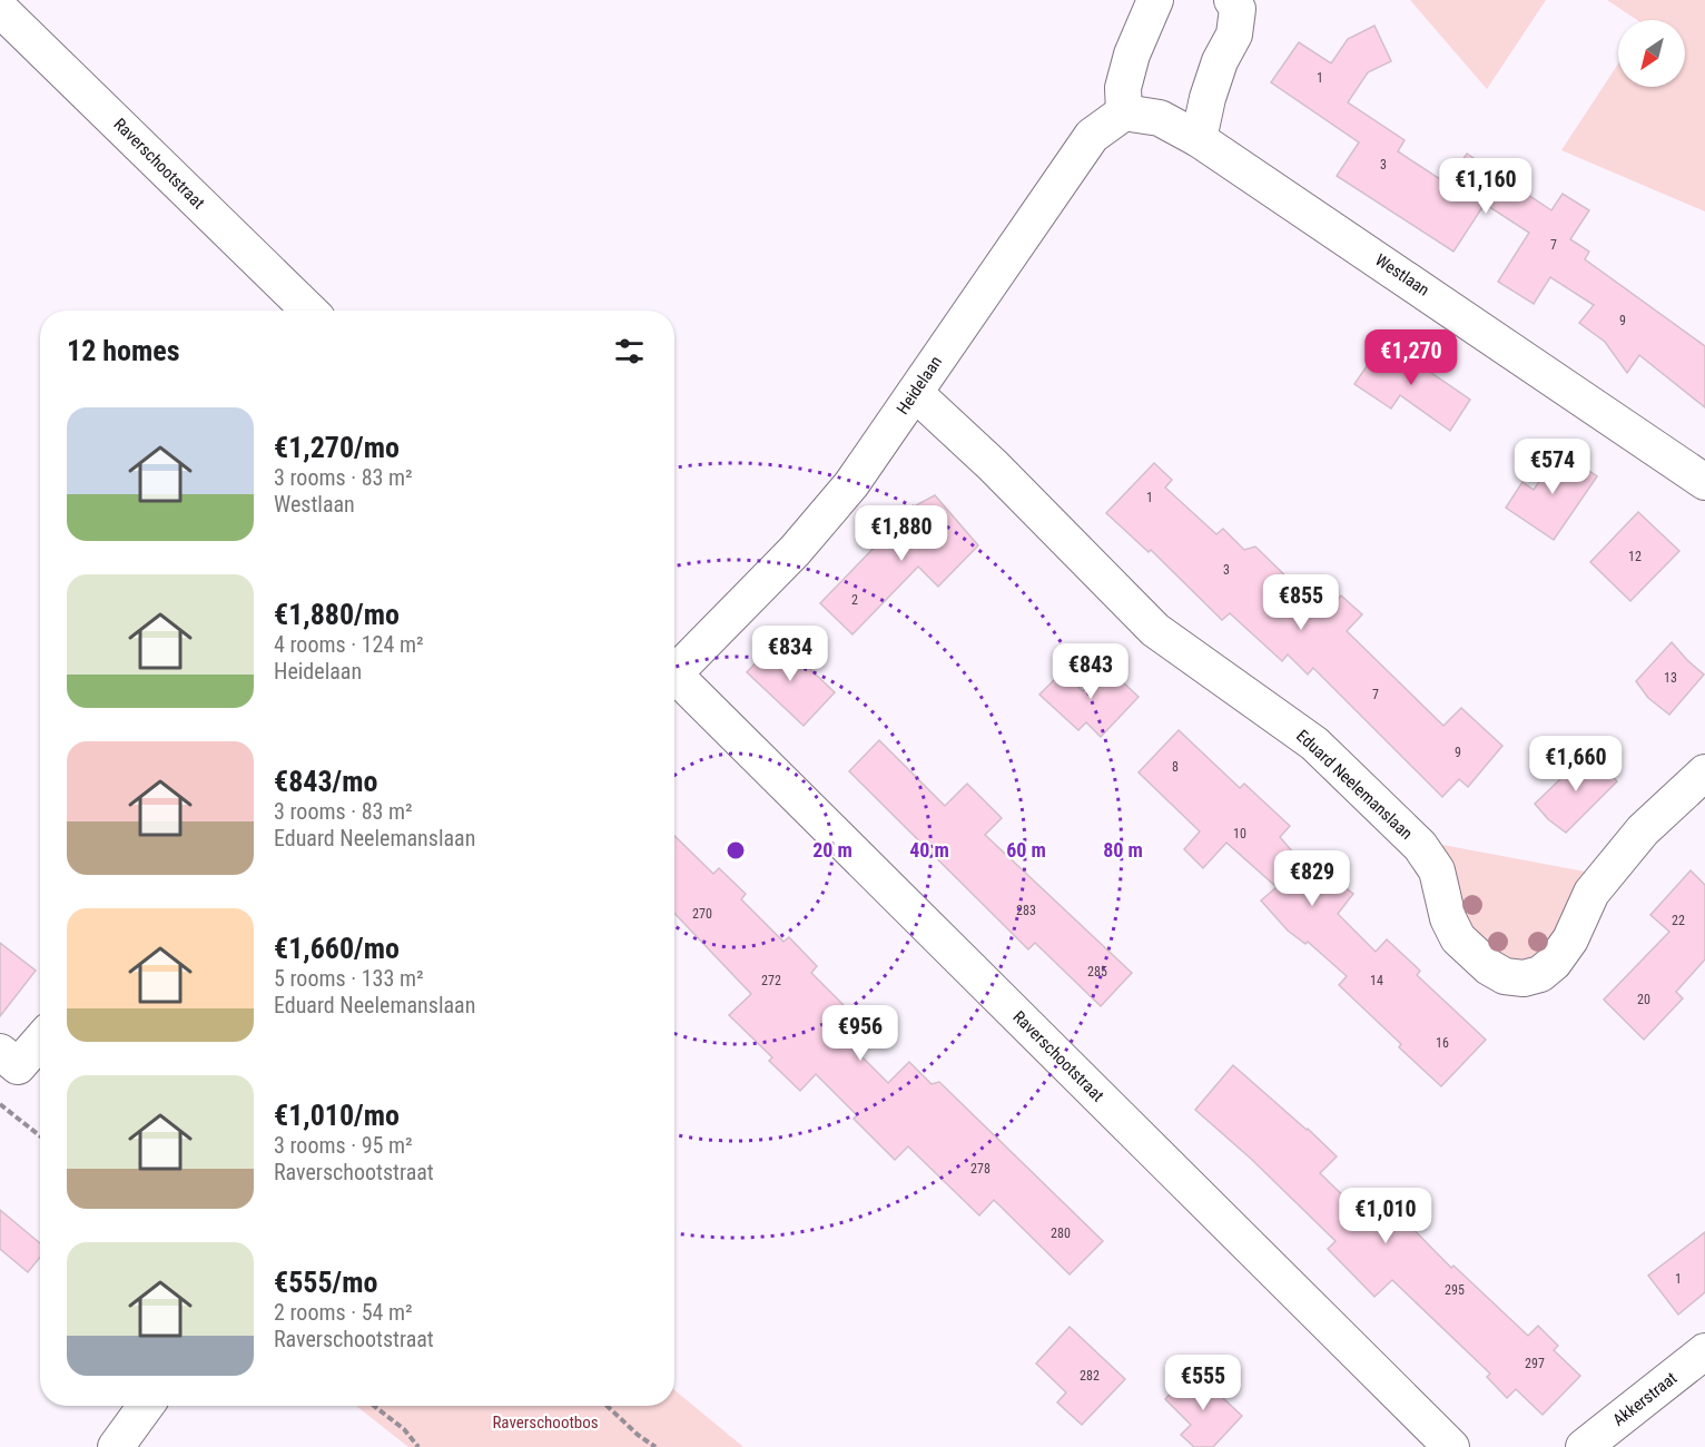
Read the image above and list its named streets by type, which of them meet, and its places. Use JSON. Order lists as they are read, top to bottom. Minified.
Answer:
{"streets":{"street":["Raverschootstraat","Westlaan","Heidelaan","Eduard Neelemanslaan","Akkerstraat"]},"crossings":[["Westlaan","Heidelaan"],["Heidelaan","Eduard Neelemanslaan"]],"parks":["Raverschootbos"],"house_numbers":["1","3","7","9","1","12","3","2","13","7","9","8","10","283","270","22","285","272","14","20","16","278","280","1","295","297","282"],"north":"bottom left","page":{"price":["€1,160","€1,270","€574","€1,880","€855","€834","€843","€1,660","€829","€956","€1,010","€555"],"heading":"12 homes","list":[{"name":"€1,270/mo","note":"3 rooms · 83 m² · Westlaan"},{"name":"€1,880/mo","note":"4 rooms · 124 m² · Heidelaan"},{"name":"€843/mo","note":"3 rooms · 83 m² · Eduard Neelemanslaan"},{"name":"€1,660/mo","note":"5 rooms · 133 m² · Eduard Neelemanslaan"},{"name":"€1,010/mo","note":"3 rooms · 95 m² · Raverschootstraat"},{"name":"€555/mo","note":"2 rooms · 54 m² · Raverschootstraat"}]},"rings":["20 m","40 m","60 m","80 m"]}
